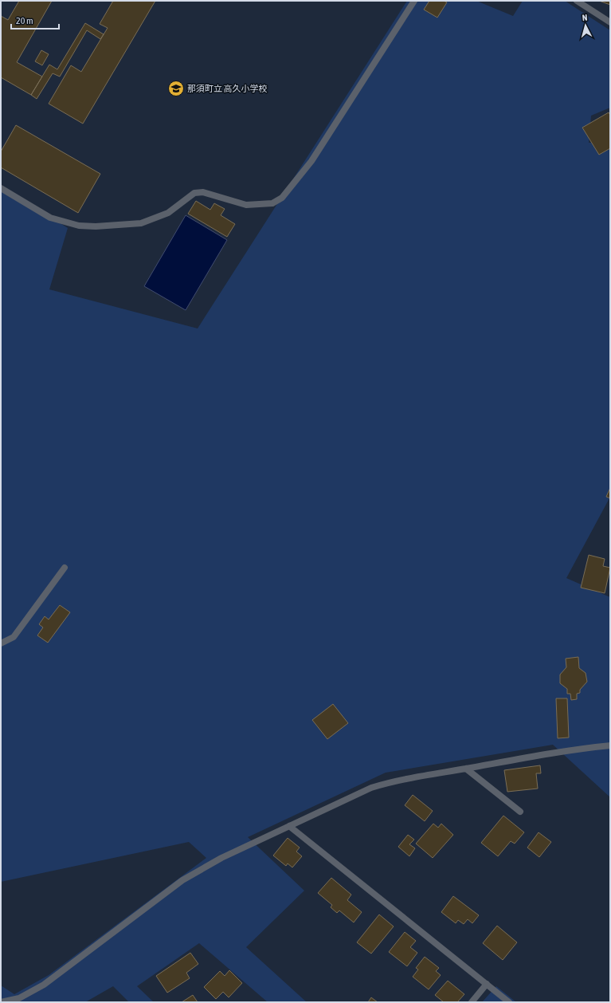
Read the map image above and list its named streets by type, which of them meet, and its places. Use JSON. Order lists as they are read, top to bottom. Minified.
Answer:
{"places":{"school or university":["那須町立 高久小学校"]},"scale_bar":"20 m","north":"top"}
